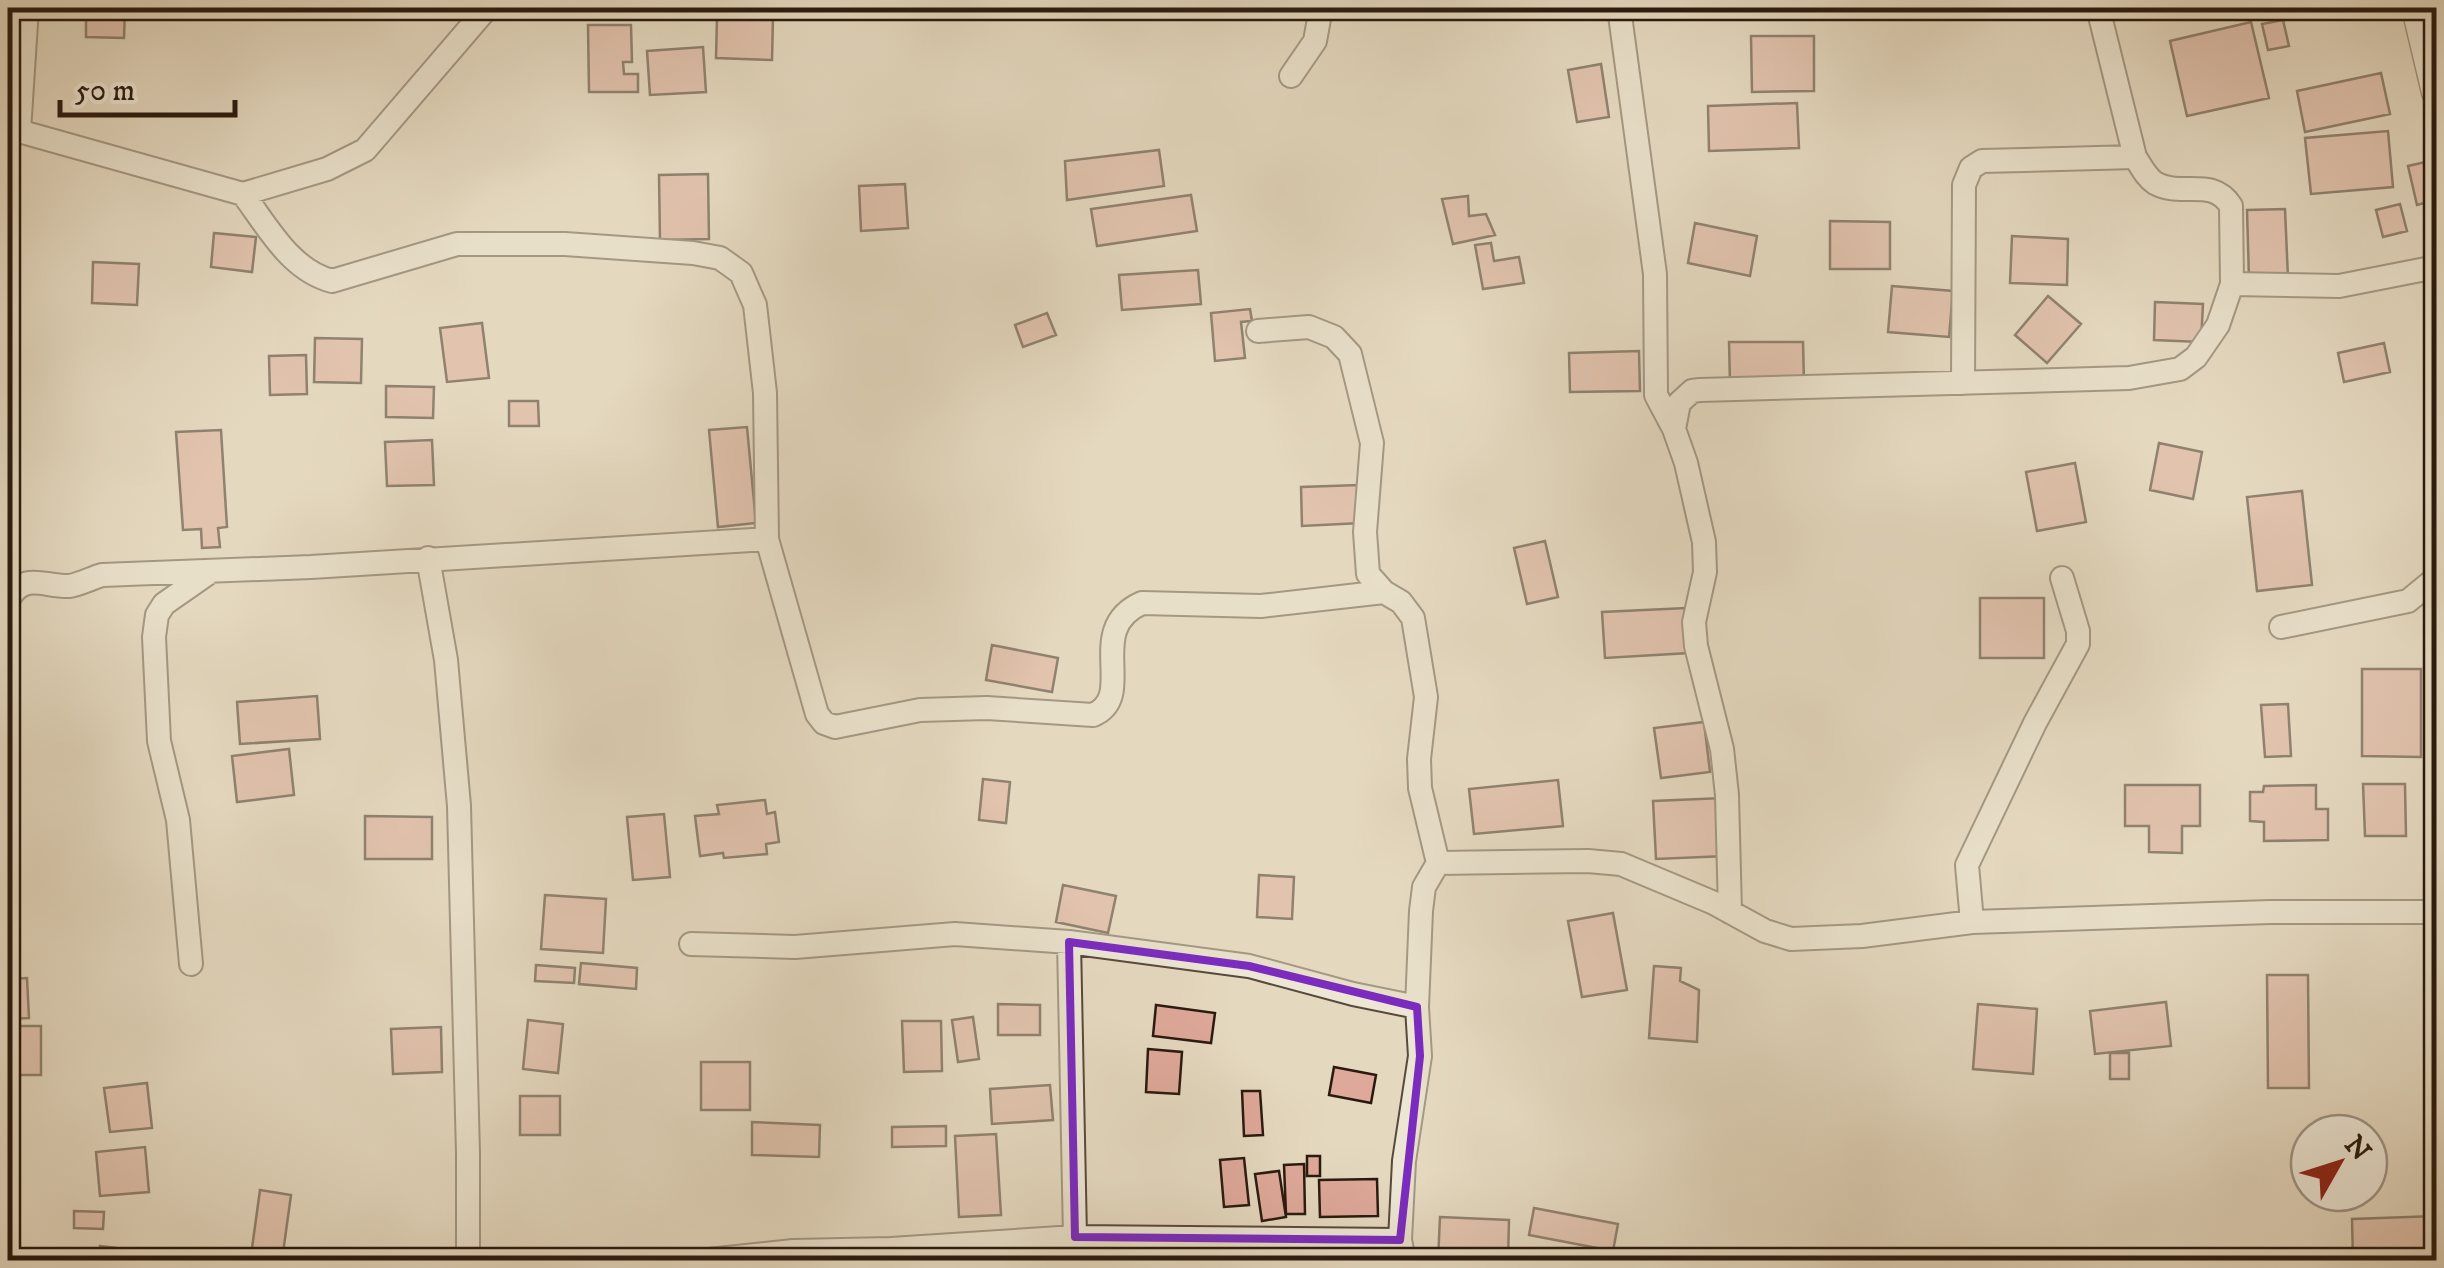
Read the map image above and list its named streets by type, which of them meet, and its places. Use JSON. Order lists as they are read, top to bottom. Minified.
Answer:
{"scale_bar":"50 m","north":"top right"}
